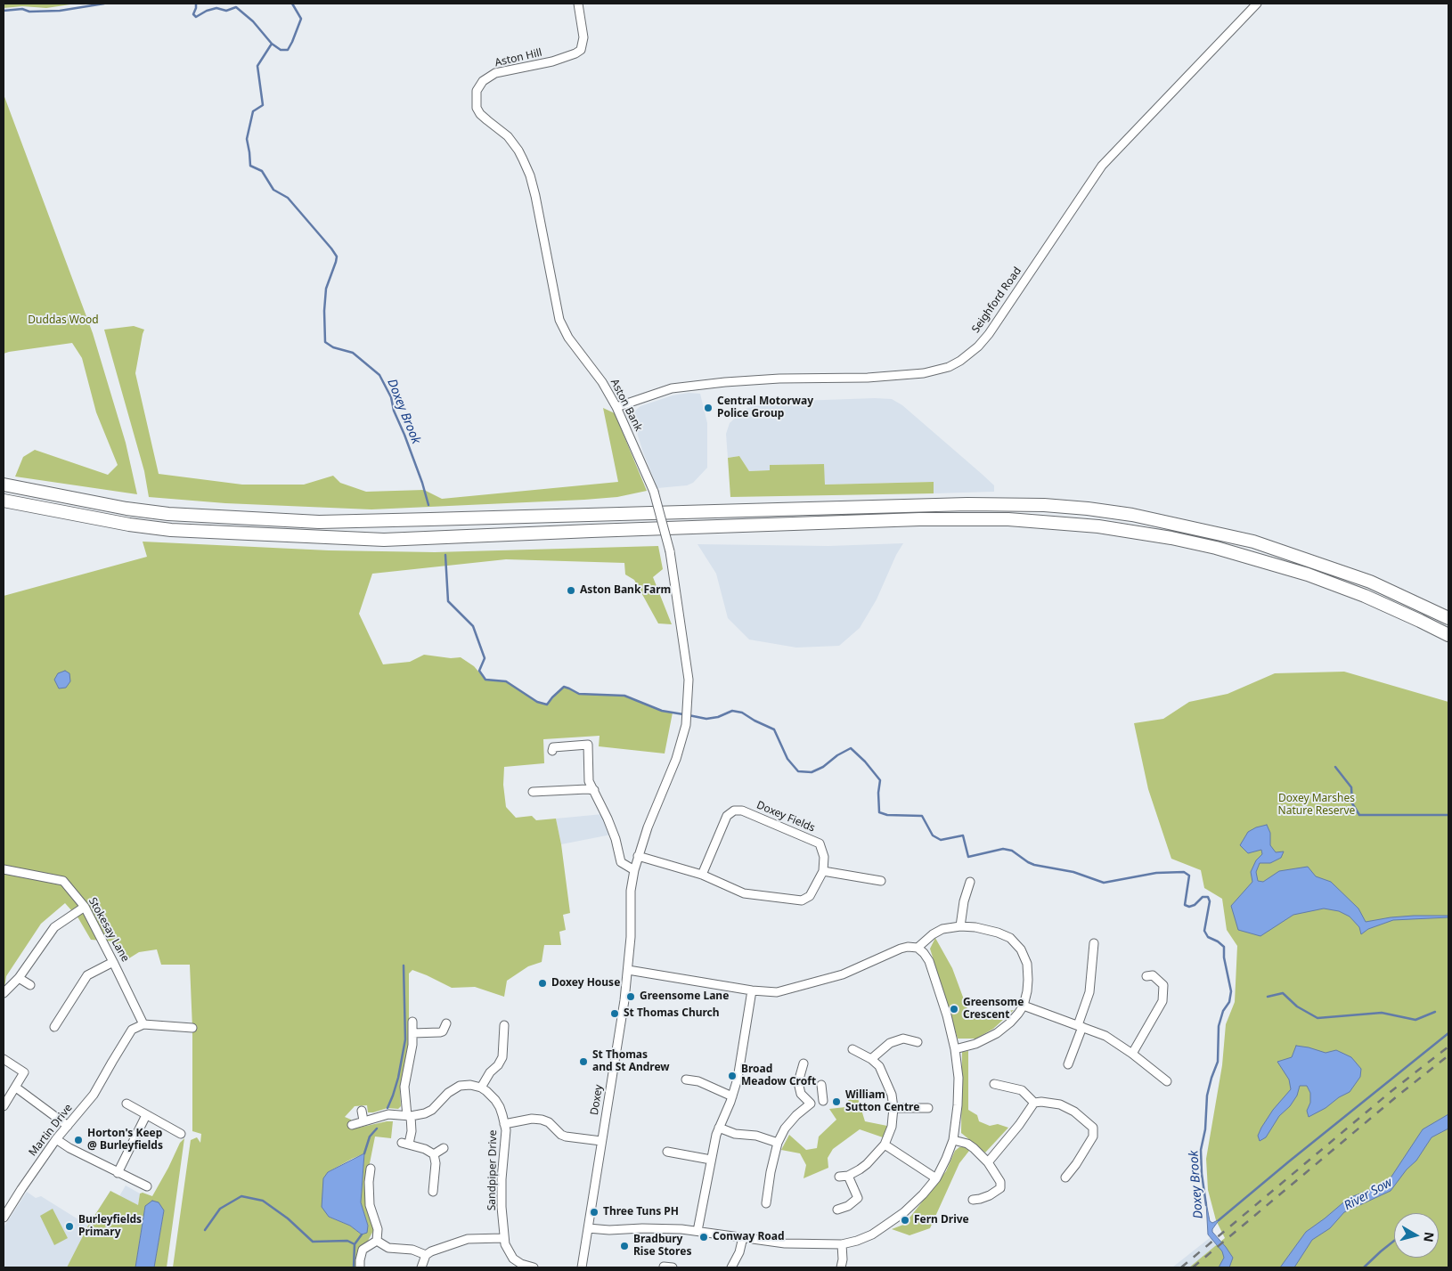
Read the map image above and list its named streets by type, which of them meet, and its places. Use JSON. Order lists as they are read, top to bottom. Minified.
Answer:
{"streets":{"street":["Aston Hill","Seighford Road","Aston Bank","Doxey Fields","Stokesay Lane","Doxey","Martin Drive","Sandpiper Drive"]},"crossings":[["Aston Hill","Aston Bank"],["Seighford Road","Aston Bank"],["Aston Bank","Doxey"],["Stokesay Lane","Martin Drive"]],"water":["Doxey Brook","River Sow"],"parks":["Duddas Wood","Doxey Marshes Nature Reserve"],"places":["Central Motorway Police Group","Aston Bank Farm","Doxey House","Greensome Lane","Greensome Crescent","St Thomas Church","St Thomas and St Andrew","Broad Meadow Croft","William Sutton Centre","Horton's Keep @ Burleyfields","Three Tuns PH","Fern Drive","Burleyfields Primary","Conway Road","Bradbury Rise Stores"],"north":"right"}
